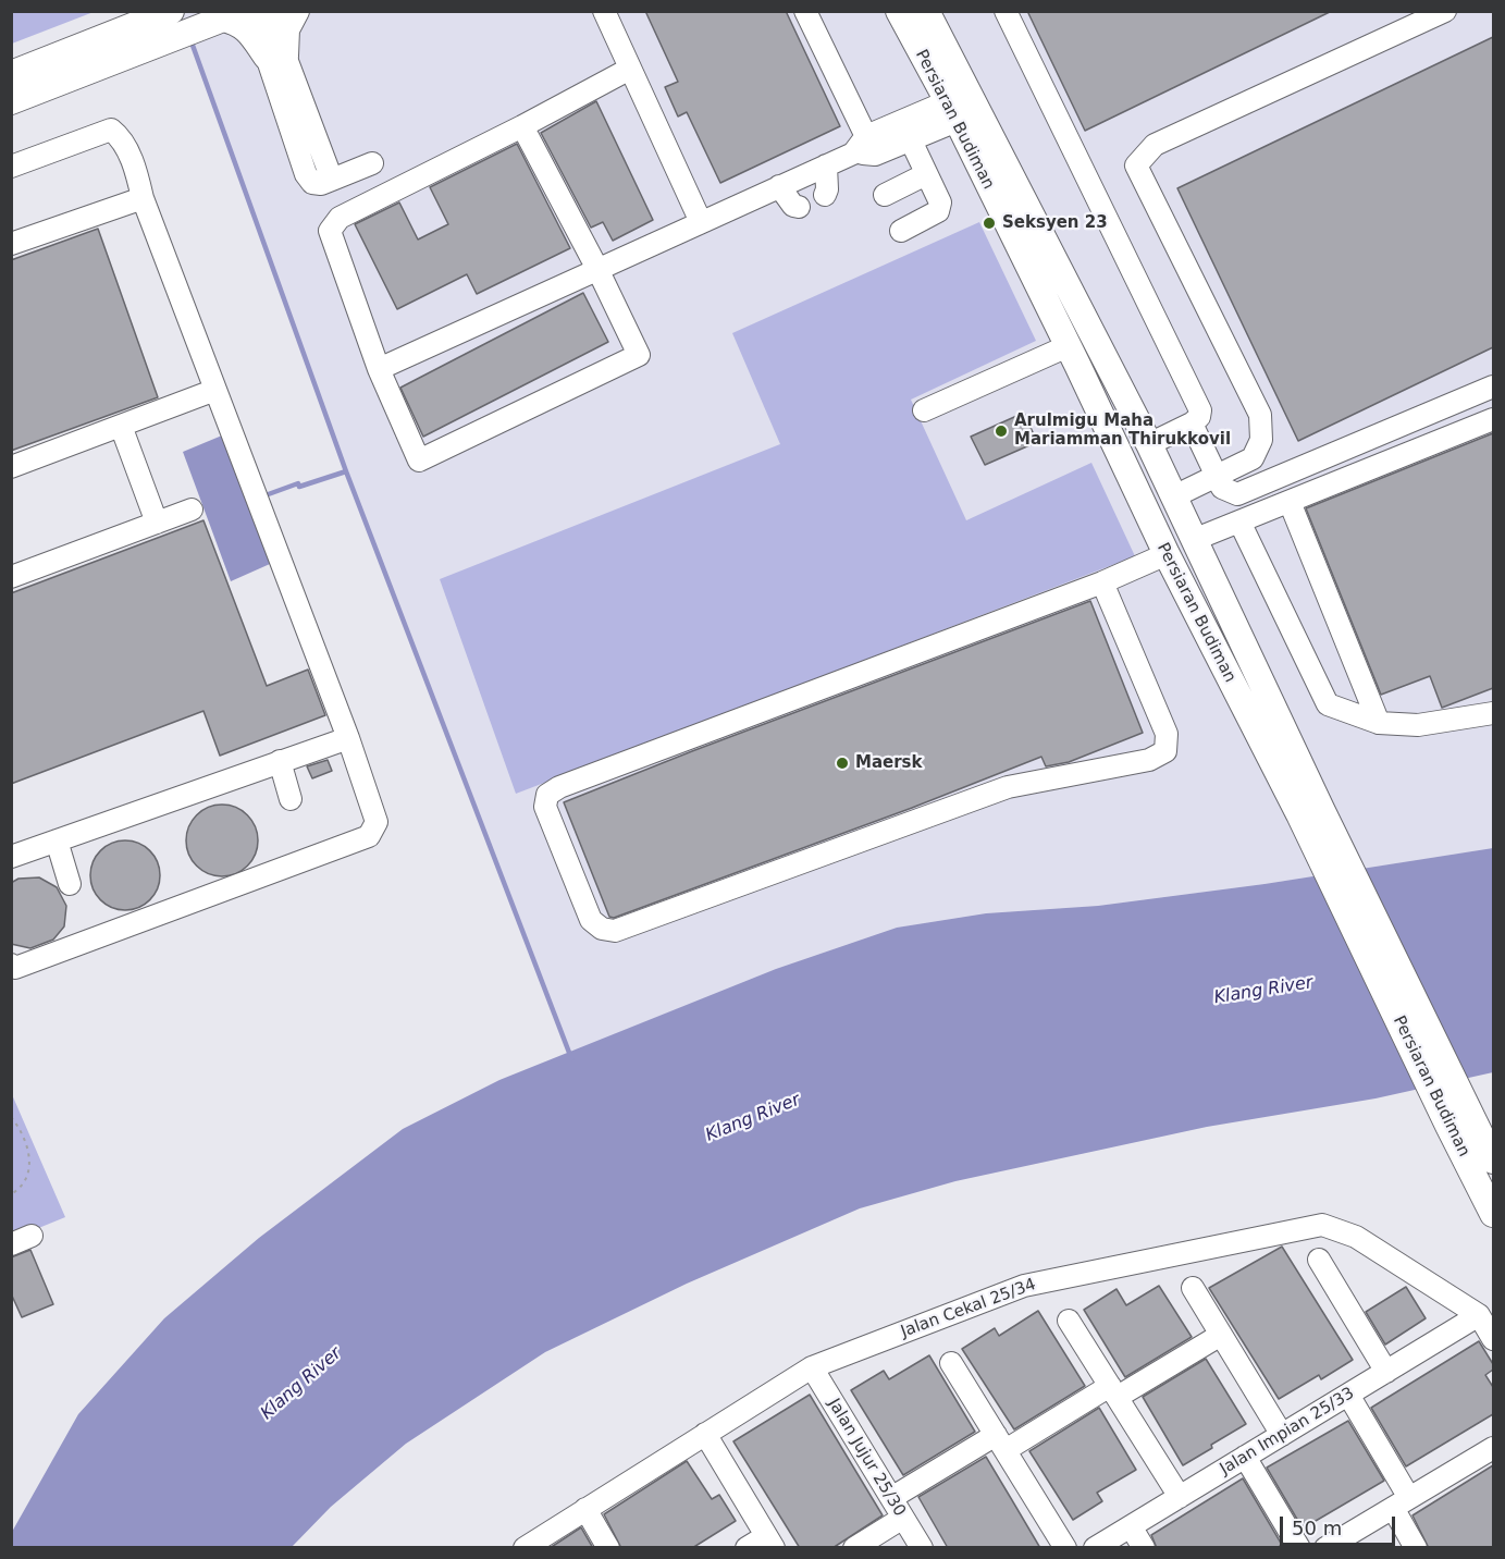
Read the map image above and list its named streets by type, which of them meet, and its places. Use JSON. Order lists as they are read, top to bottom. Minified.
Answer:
{"streets":{"main road":["Persiaran Budiman"],"street":["Jalan Cekal 25/34","Jalan Impian 25/33","Jalan Jujur 25/30"]},"crossings":[["Jalan Cekal 25/34","Jalan Impian 25/33"],["Jalan Cekal 25/34","Jalan Jujur 25/30"]],"water":["Klang River"],"places":["Seksyen 23","Arulmigu Maha Mariamman Thirukkovil","Maersk"],"scale_bar":"50 m"}
